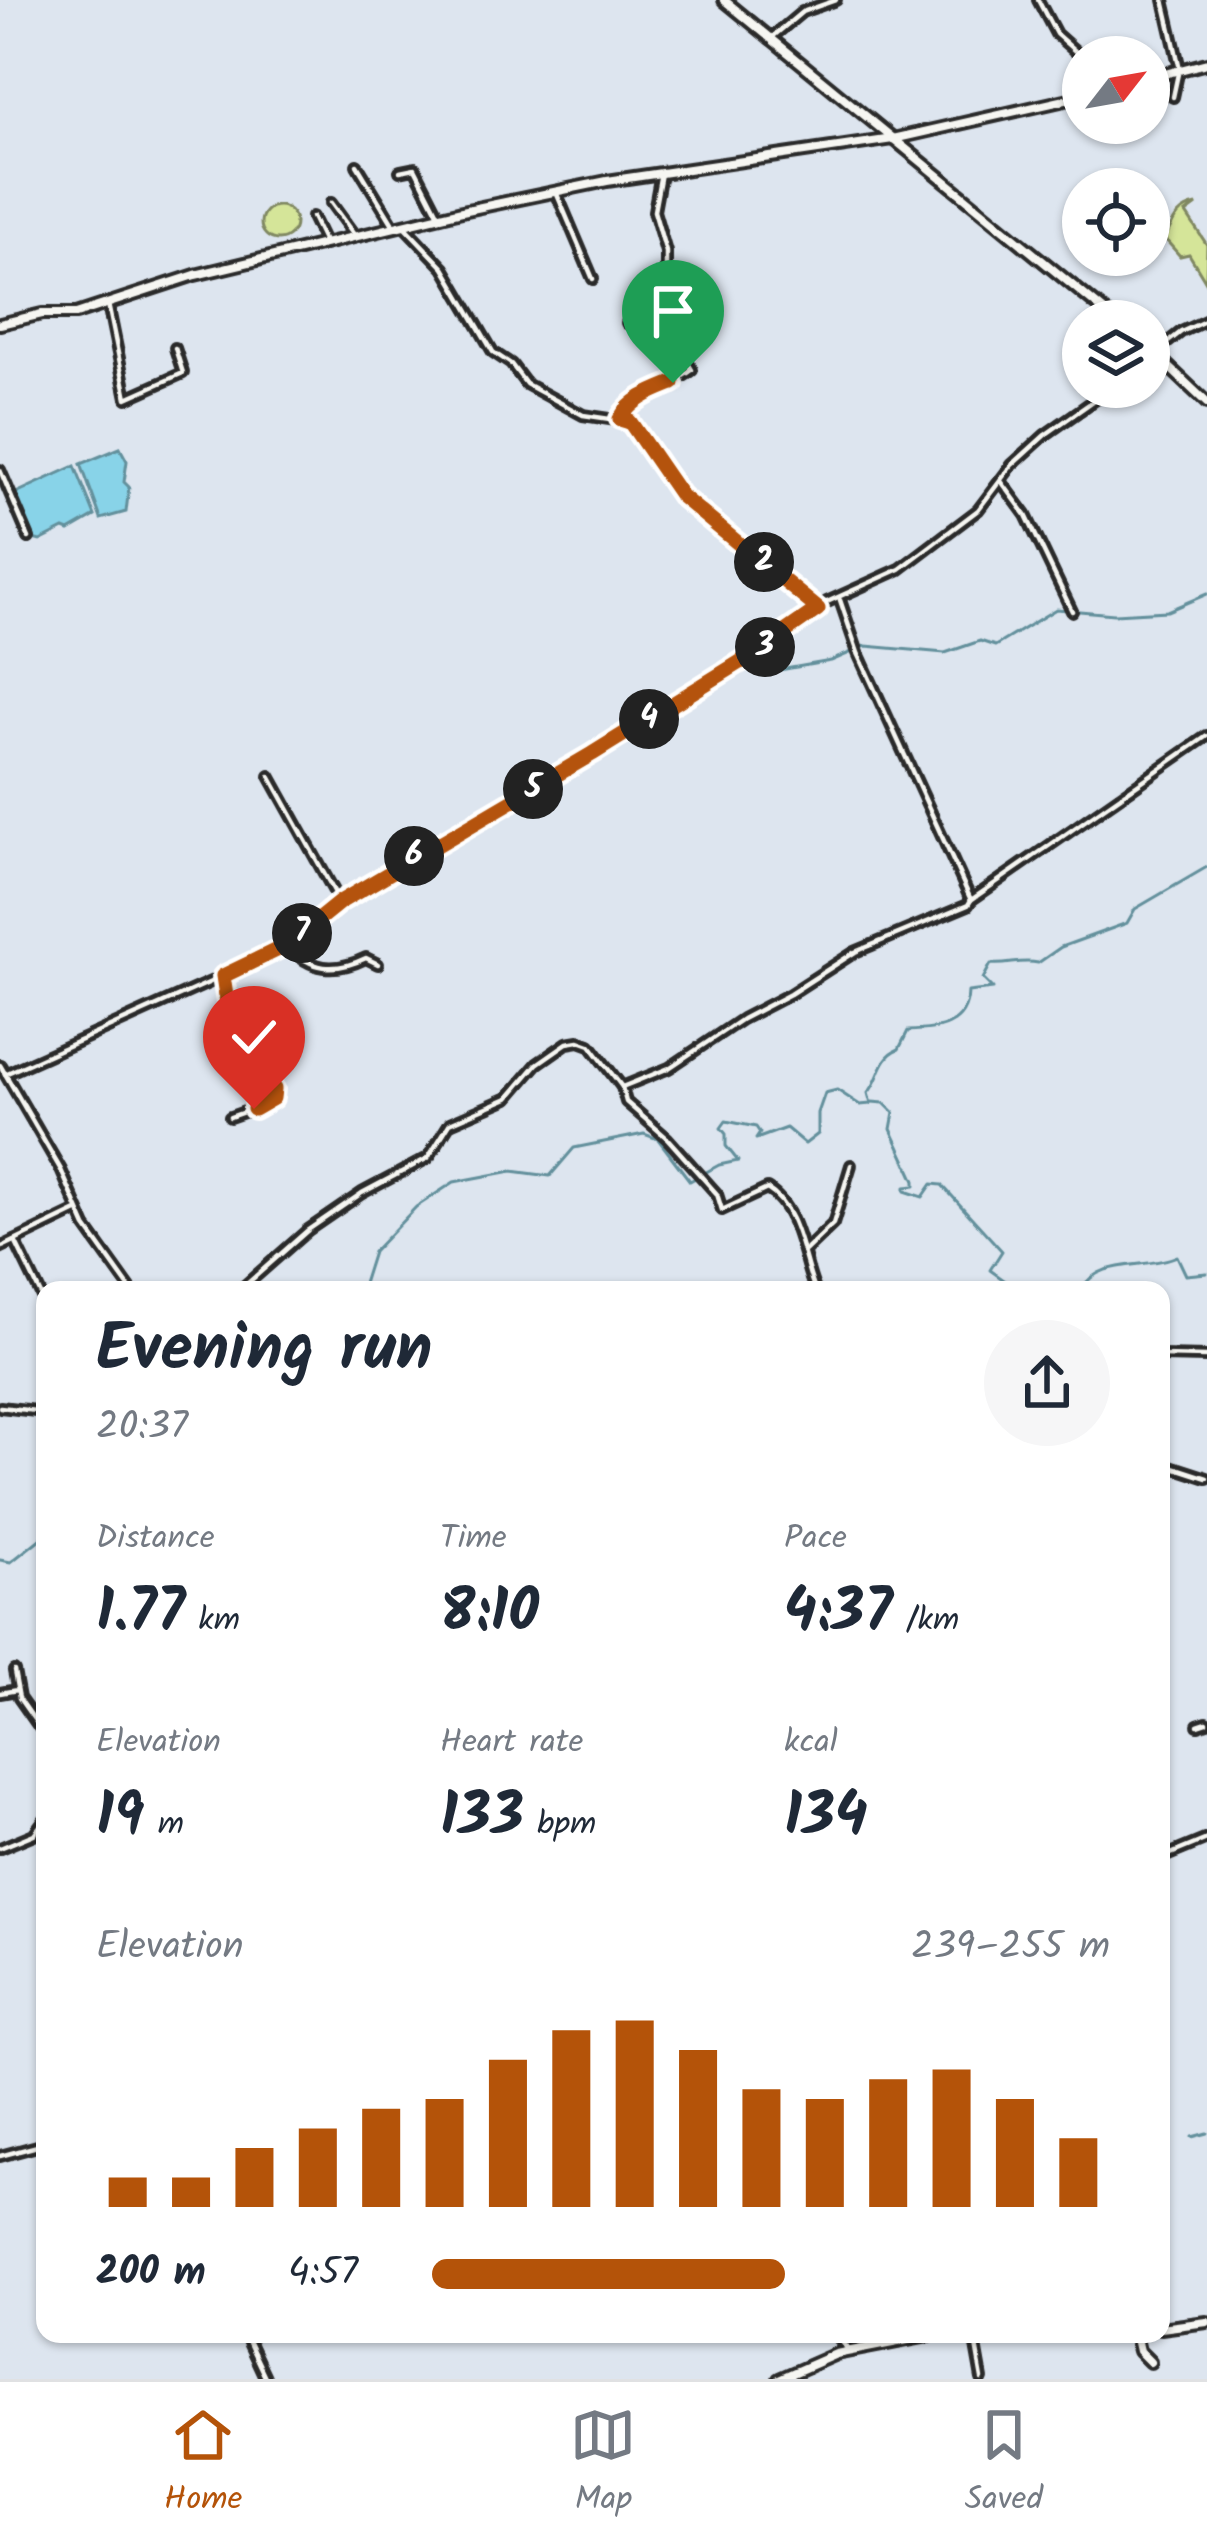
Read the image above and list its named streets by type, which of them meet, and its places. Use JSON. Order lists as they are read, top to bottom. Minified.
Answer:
{"north":"top right","page":{"pins":["2","3","4","5","6","7"],"heading":["Evening run","20:37"],"stats":[["Distance","1.77 km"],["Time","8:10"],["Pace","4:37 /km"],["Elevation","19 m"],["Heart rate","133 bpm"],["kcal","134"]],"chart":["Elevation","239–255 m"],"list":[{"name":"200 m","note":"4:57"}],"tabs":["Home","Map","Saved"]}}
